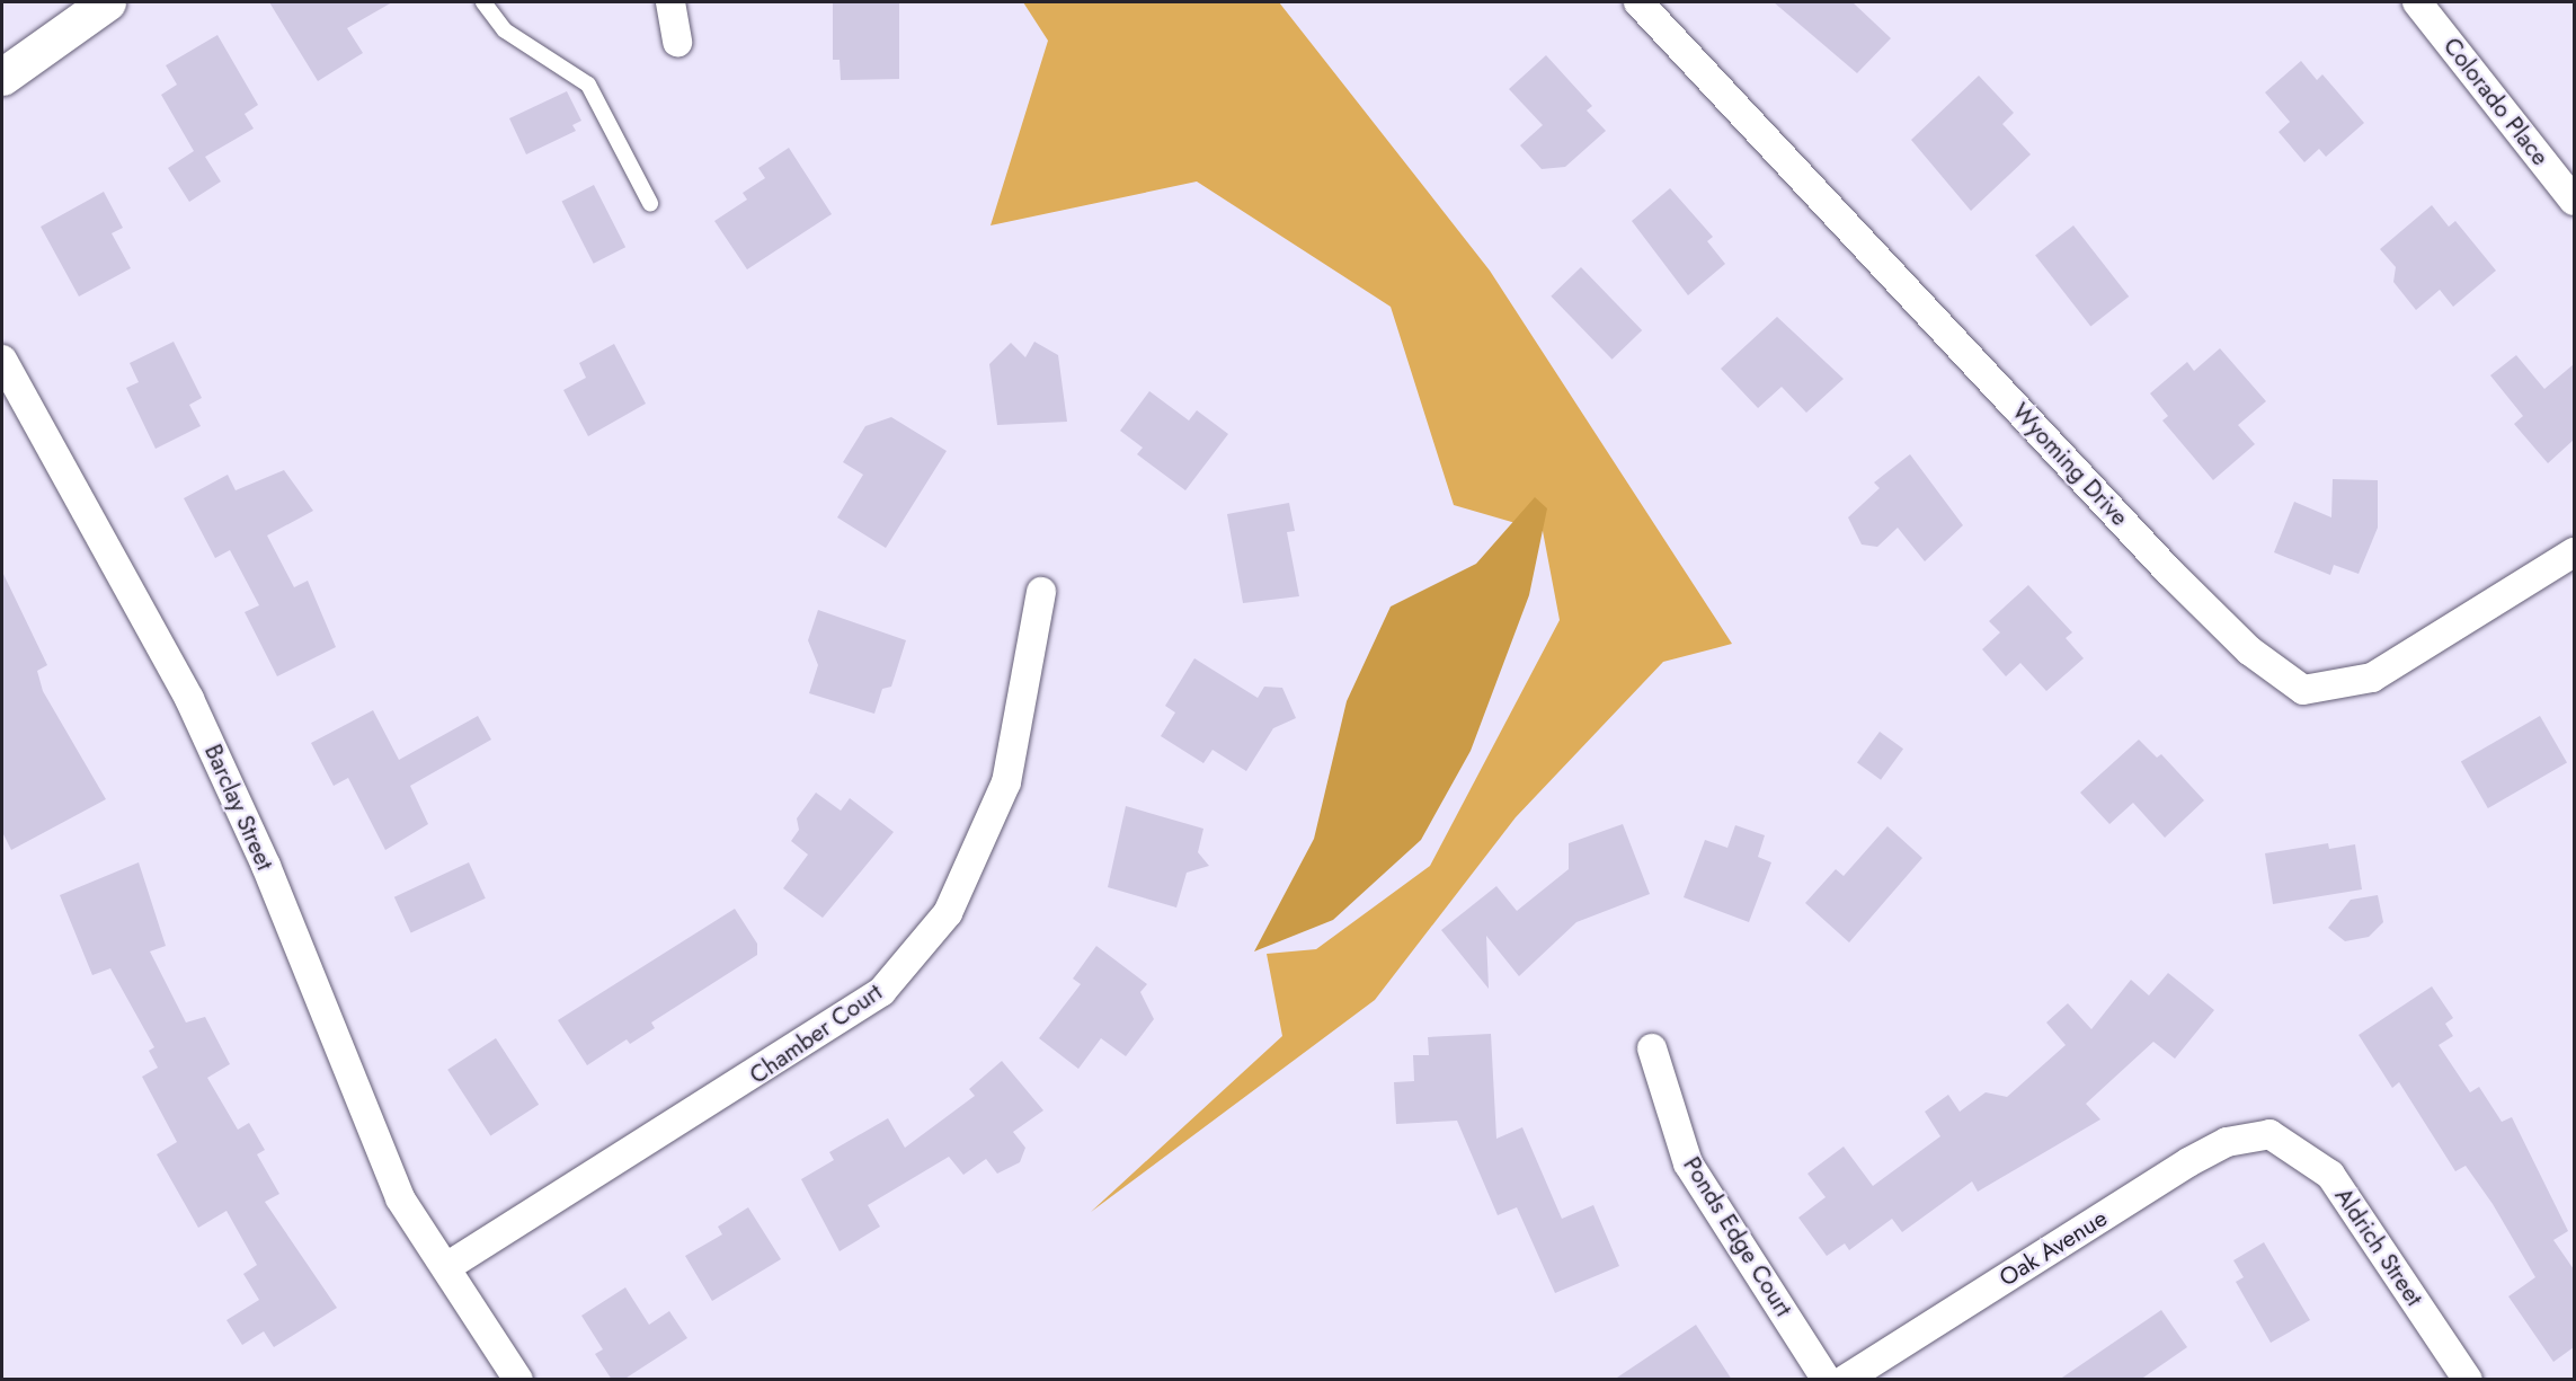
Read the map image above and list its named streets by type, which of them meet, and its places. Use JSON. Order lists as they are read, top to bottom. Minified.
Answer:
{"streets":{"street":["Colorado Place","Wyoming Drive","Barclay Street","Chamber Court","Ponds Edge Court","Aldrich Street","Oak Avenue"]},"crossings":[["Barclay Street","Chamber Court"],["Aldrich Street","Oak Avenue"]]}
